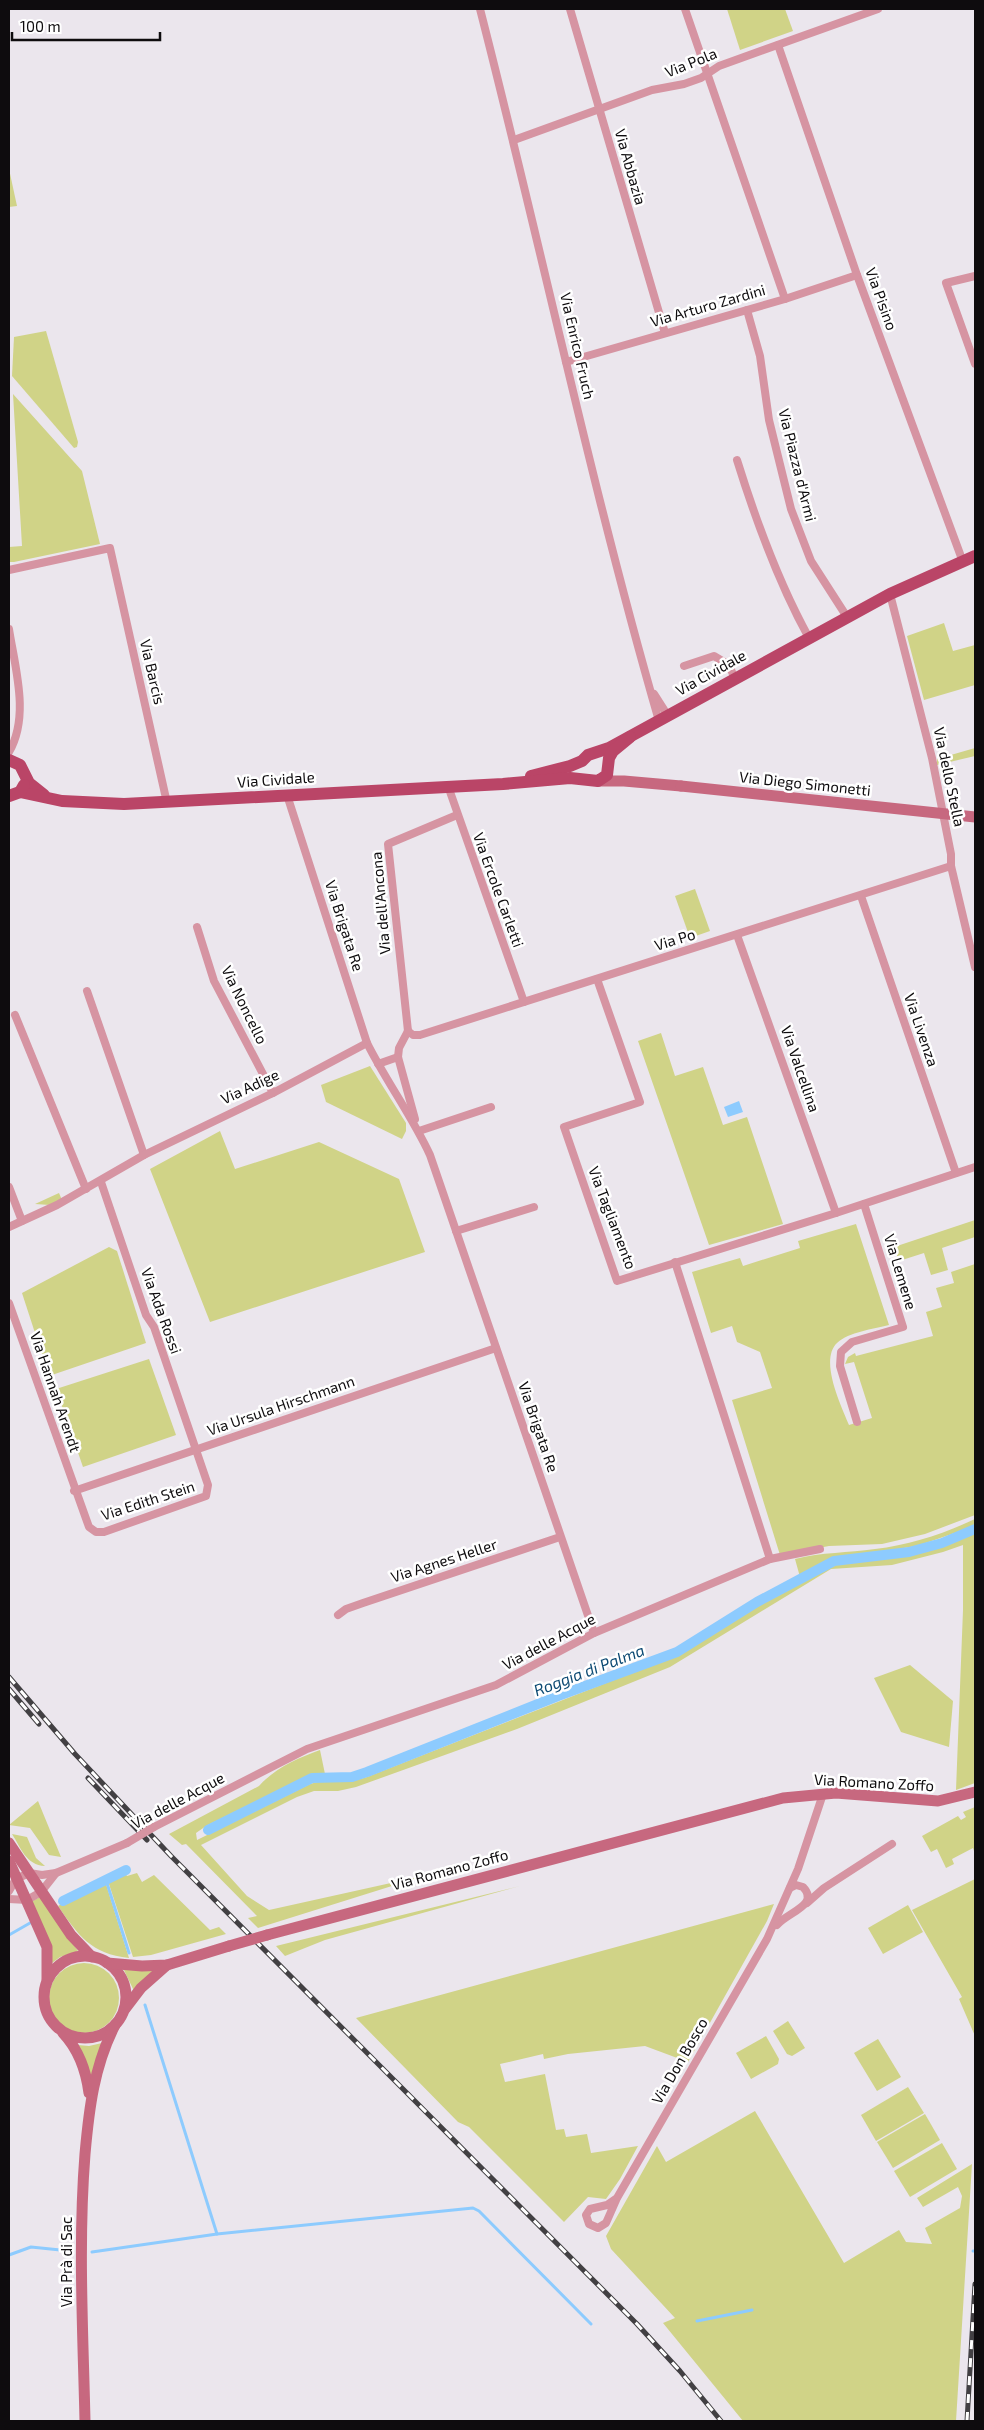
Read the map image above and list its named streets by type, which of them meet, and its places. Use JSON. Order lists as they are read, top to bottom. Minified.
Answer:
{"streets":{"main road":["Via Cividale"],"street":["Via Pola","Via Abbazia","Via Pisino","Via Arturo Zardini","Via Enrico Fruch","Via Piazza d'Armi","Via Barcis","Via dello Stella","Via Diego Simonetti","Via Ercole Carletti","Via dell'Ancona","Via Brigata Re","Via Po","Via Noncello","Via Livenza","Via Valcellina","Via Adige","Via Tagliamento","Via Lemene","Via Ada Rossi","Via Hannah Arendt","Via Ursula Hirschmann","Via Edith Stein","Via Agnes Heller","Via delle Acque","Via Romano Zoffo","Via Don Bosco","Via Prà di Sac"]},"crossings":[["Via Pola","Via Abbazia"],["Via Pola","Via Pisino"],["Via Pola","Via Enrico Fruch"],["Via Abbazia","Via Arturo Zardini"],["Via Pisino","Via Arturo Zardini"],["Via Pisino","Via Cividale"],["Via Arturo Zardini","Via Enrico Fruch"],["Via Arturo Zardini","Via Piazza d'Armi"],["Via Enrico Fruch","Via Cividale"],["Via Piazza d'Armi","Via Cividale"],["Via Barcis","Via Cividale"],["Via Cividale","Via dello Stella"],["Via Cividale","Via Diego Simonetti"],["Via Cividale","Via Ercole Carletti"],["Via Cividale","Via Brigata Re"],["Via dello Stella","Via Po"],["Via Ercole Carletti","Via dell'Ancona"],["Via Ercole Carletti","Via Po"],["Via dell'Ancona","Via Po"],["Via Brigata Re","Via Adige"],["Via Brigata Re","Via Ursula Hirschmann"],["Via Brigata Re","Via Agnes Heller"],["Via Brigata Re","Via delle Acque"],["Via Po","Via Livenza"],["Via Po","Via Valcellina"],["Via Po","Via Tagliamento"],["Via Noncello","Via Adige"],["Via Livenza","Via Tagliamento"],["Via Valcellina","Via Tagliamento"],["Via Adige","Via Ada Rossi"],["Via Tagliamento","Via Lemene"],["Via Ada Rossi","Via Ursula Hirschmann"],["Via Ada Rossi","Via Edith Stein"],["Via Hannah Arendt","Via Ursula Hirschmann"],["Via Hannah Arendt","Via Edith Stein"],["Via Ursula Hirschmann","Via Edith Stein"],["Via Romano Zoffo","Via Prà di Sac"]],"water":["Roggia di Palma"],"scale_bar":"100 m"}
